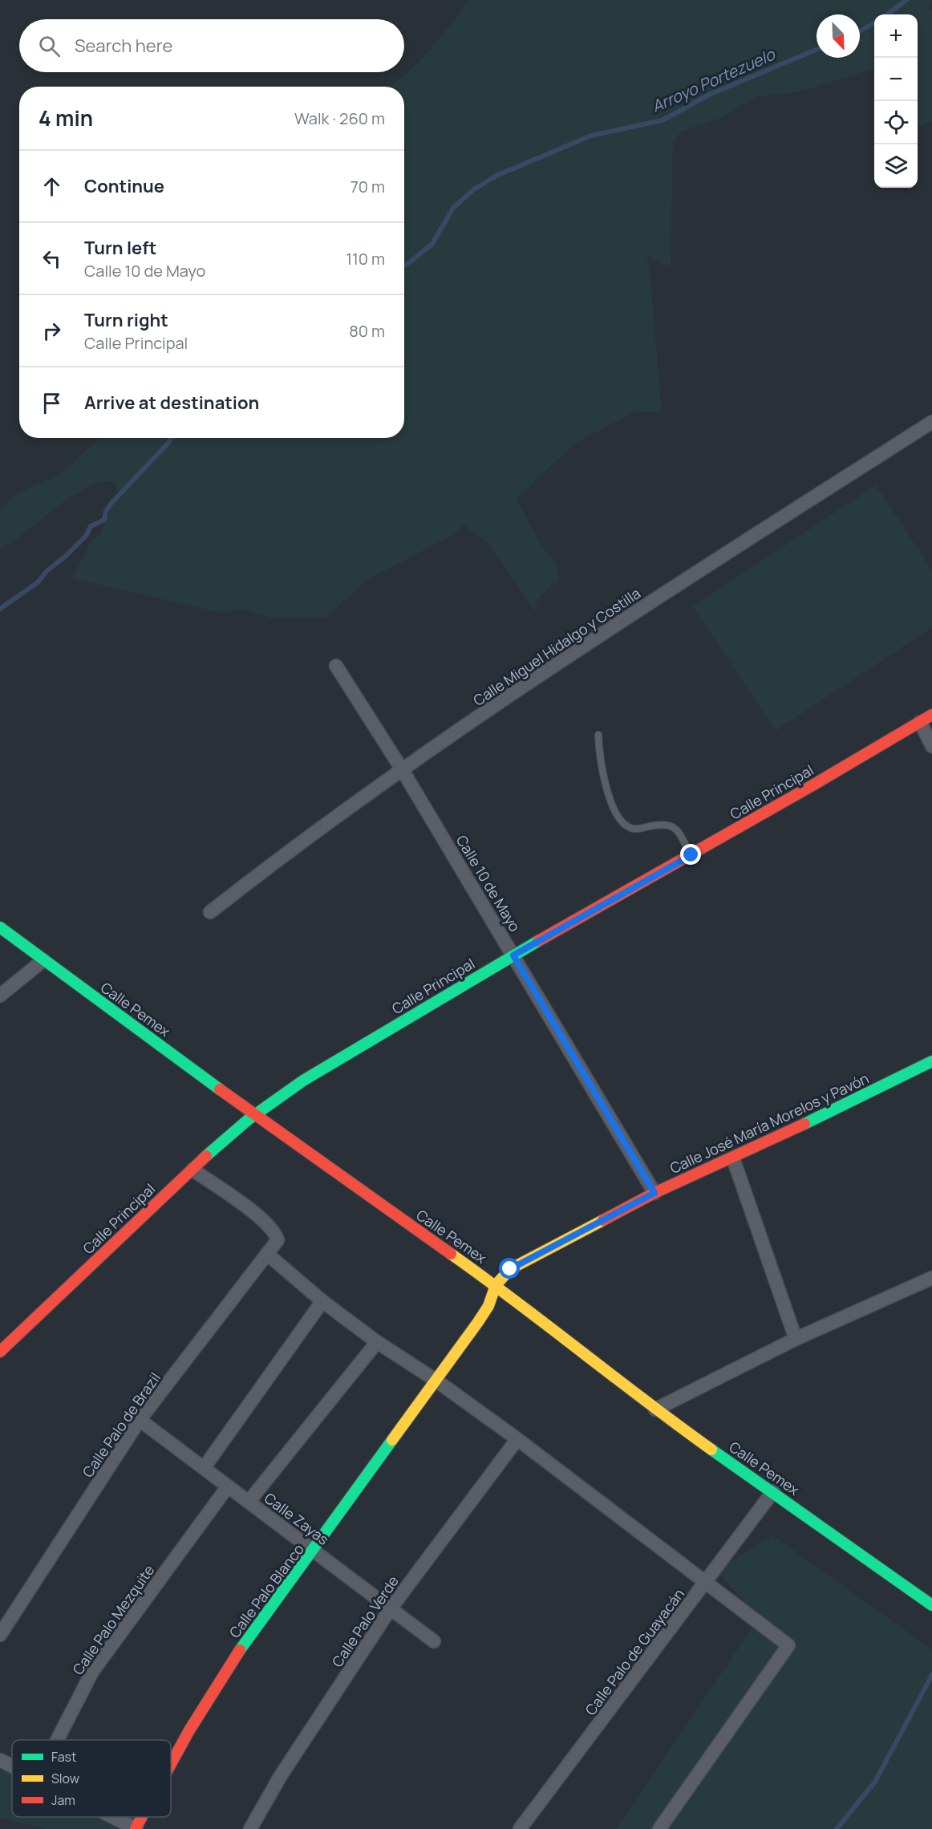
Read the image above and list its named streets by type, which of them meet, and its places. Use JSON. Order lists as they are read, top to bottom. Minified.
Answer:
{"streets":{"street":["Calle Miguel Hidalgo y Costilla","Calle Principal","Calle 10 de Mayo","Calle Pemex","Calle José María Morelos y Pavón","Calle Palo de Brazil","Calle Zayas","Calle Palo Blanco","Calle Palo Mezquite","Calle Palo Verde","Calle Palo de Guayacán"]},"crossings":[["Calle Miguel Hidalgo y Costilla","Calle 10 de Mayo"],["Calle Principal","Calle 10 de Mayo"],["Calle Principal","Calle Pemex"],["Calle Principal","Calle Palo de Brazil"],["Calle 10 de Mayo","Calle José María Morelos y Pavón"],["Calle Pemex","Calle José María Morelos y Pavón"],["Calle Pemex","Calle Palo Blanco"],["Calle Pemex","Calle Palo de Guayacán"],["Calle José María Morelos y Pavón","Calle Palo Blanco"],["Calle Palo de Brazil","Calle Zayas"],["Calle Zayas","Calle Palo Blanco"],["Calle Zayas","Calle Palo Mezquite"],["Calle Zayas","Calle Palo Verde"]],"water":["Arroyo Portezuelo"],"legend":["Fast","Slow","Jam"],"north":"bottom right","page":{"map_buttons":["+","−"],"search":"Search here","heading":["4 min","Walk · 260 m"],"list":[["Continue","70 m"],["Turn left","Calle 10 de Mayo","110 m"],["Turn right","Calle Principal","80 m"],"Arrive at destination"]}}
